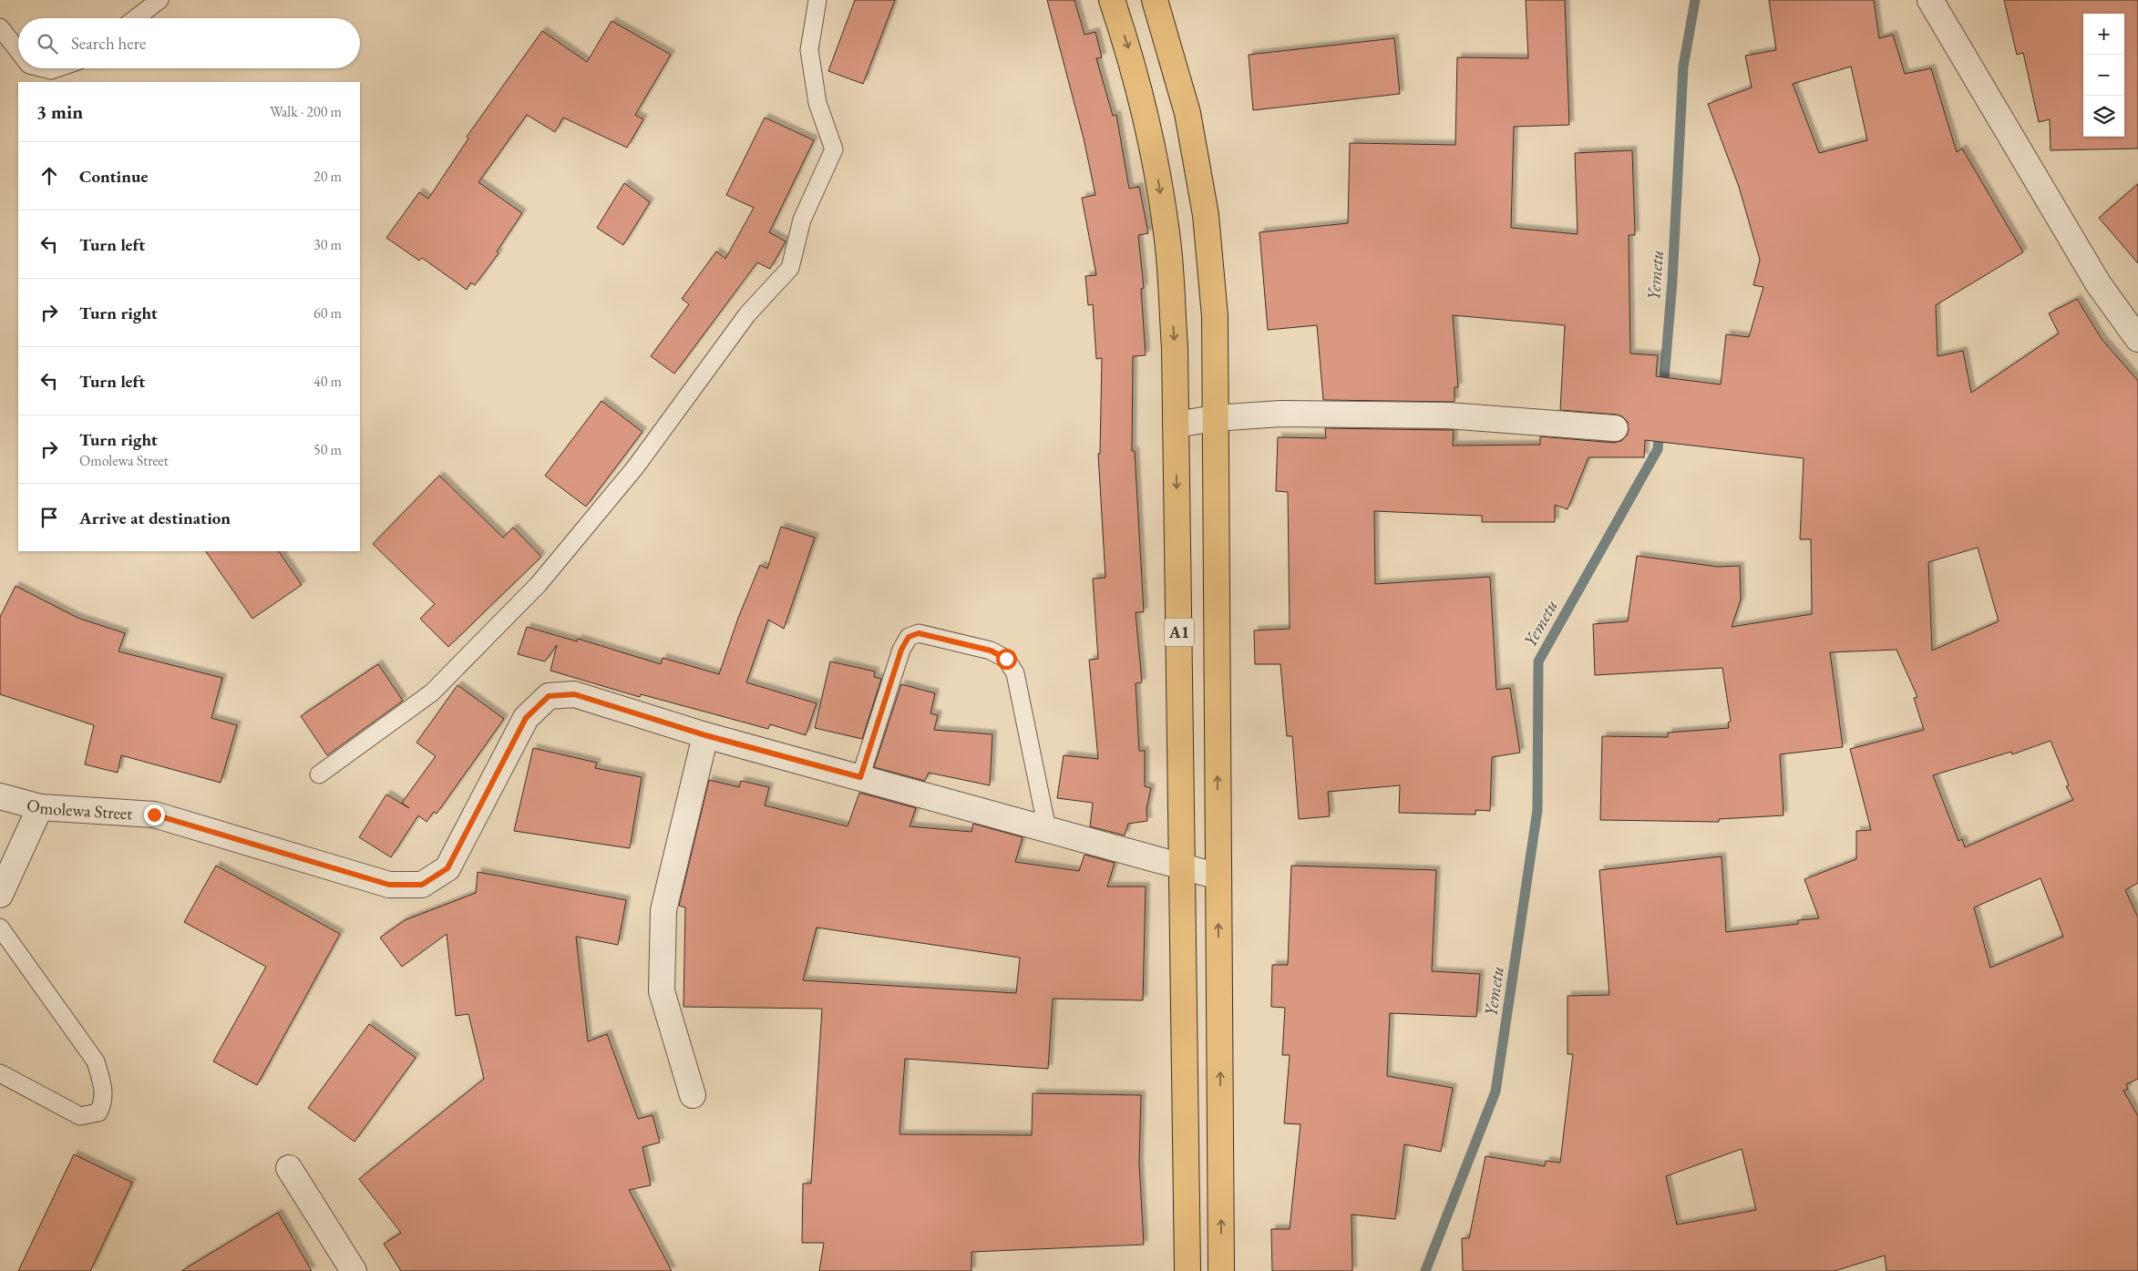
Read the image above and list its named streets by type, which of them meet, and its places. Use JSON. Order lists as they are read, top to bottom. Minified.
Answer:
{"streets":{"highway":["A1"],"street":["Omolewa Street"]},"water":["Yemetu"],"page":{"map_buttons":["+","−"],"search":"Search here","heading":["3 min","Walk · 200 m"],"list":[["Continue","20 m"],["Turn left","30 m"],["Turn right","60 m"],["Turn left","40 m"],["Turn right","Omolewa Street","50 m"],"Arrive at destination"]}}
